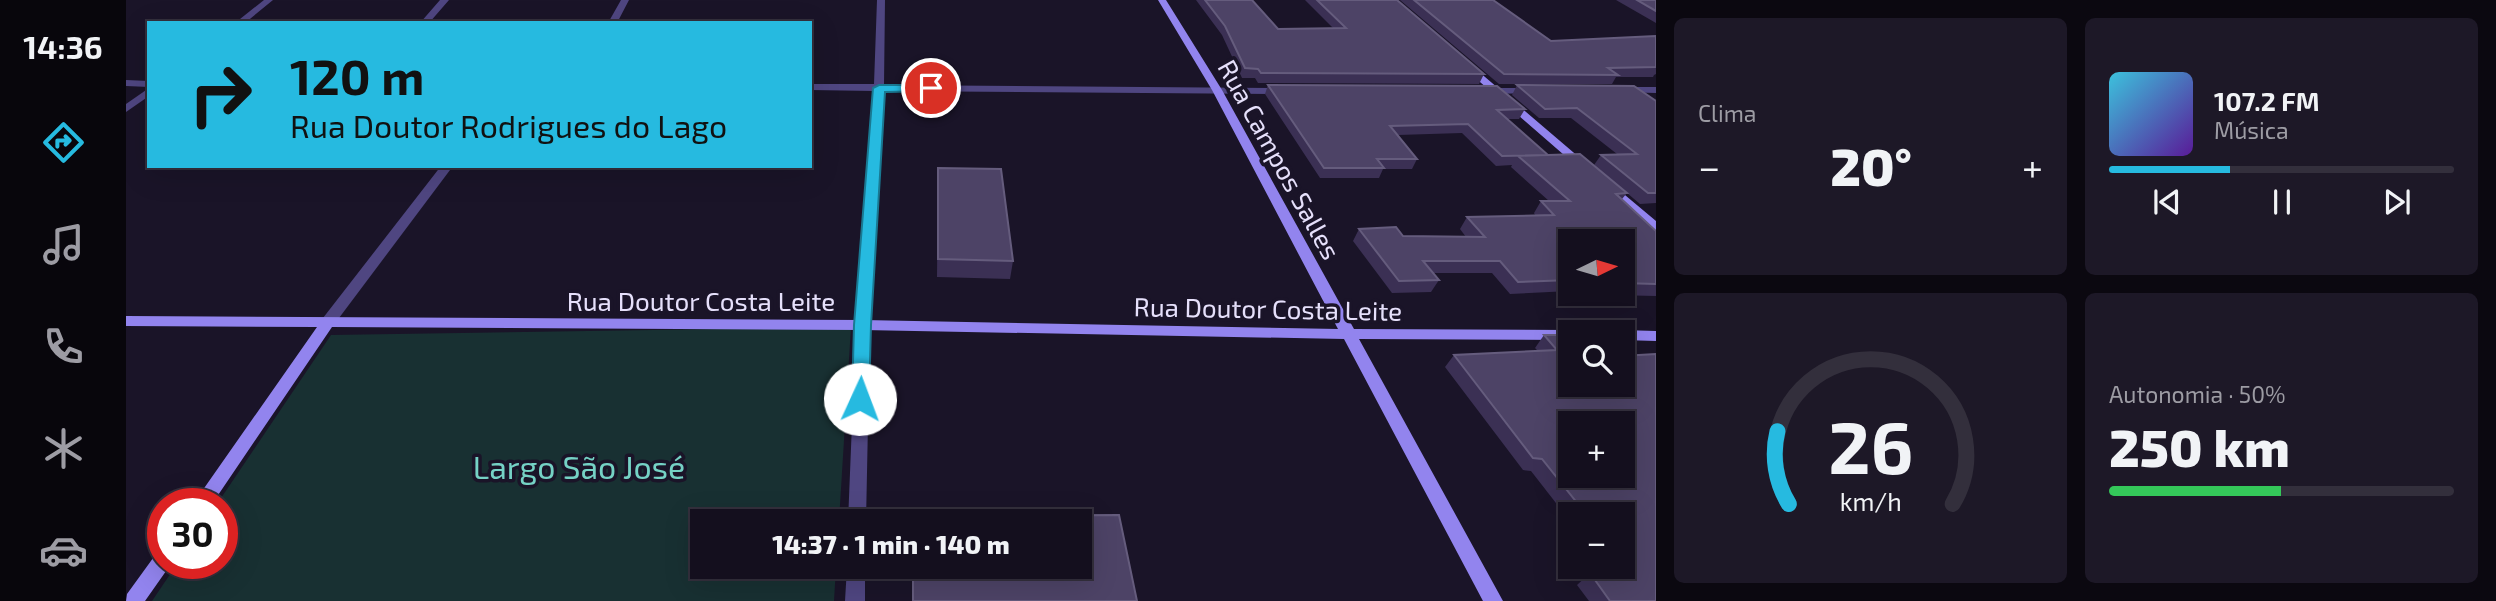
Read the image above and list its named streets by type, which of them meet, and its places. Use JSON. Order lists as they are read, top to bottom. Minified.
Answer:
{"streets":{"street":["Rua Campos Salles","Rua Doutor Costa Leite"]},"crossings":[["Rua Campos Salles","Rua Doutor Costa Leite"]],"parks":["Largo São José"],"north":"right","page":{"tabs":"14:36","tile":["Clima",["Autonomia · 50%","250 km"]],"turn":["120 m","Rua Doutor Rodrigues do Lago"],"song":["107.2 FM","Música"],"heat":["−","20°","+"],"map_buttons":["+","−"],"limit":"30","trip":"14:37 · 1 min · 140 m","gauge":["26","km/h"]}}
